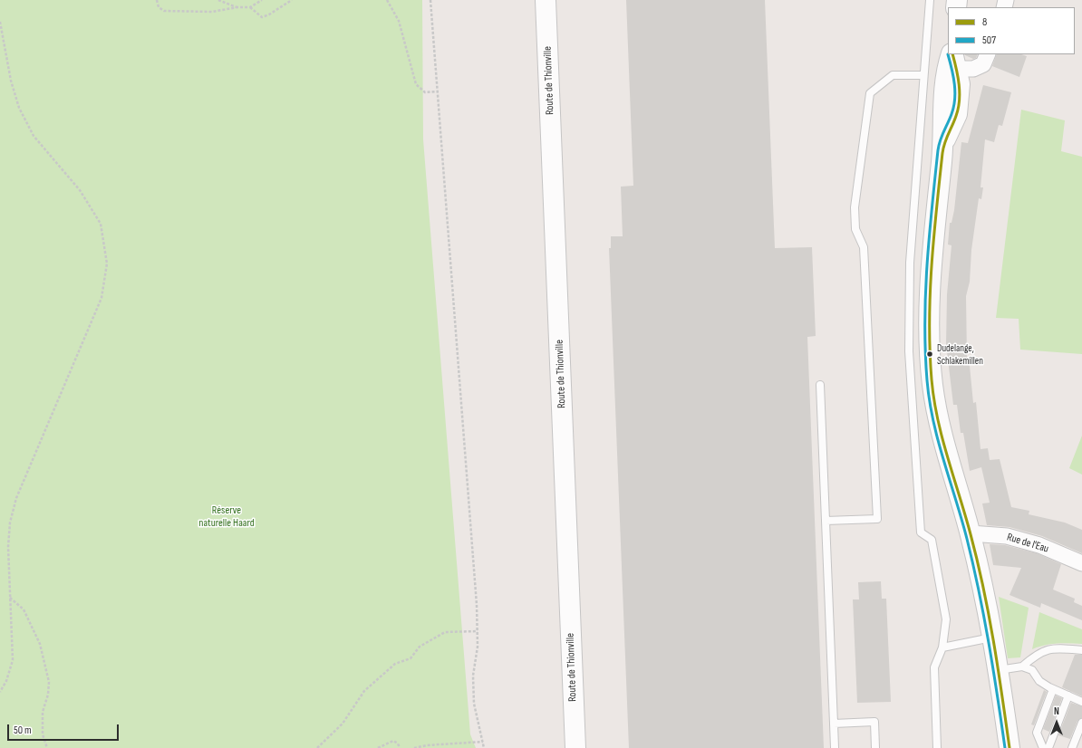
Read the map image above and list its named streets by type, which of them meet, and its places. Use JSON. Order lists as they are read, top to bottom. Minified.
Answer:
{"streets":{"main road":["Route de Thionville"],"street":["Rue de l'Eau"]},"parks":["Réserve naturelle Haard"],"places":["Dudelange, Schlakemillen"],"lines":["transit line 8","transit line 507"],"legend":["8","507"],"scale_bar":"50 m","north":"top"}
